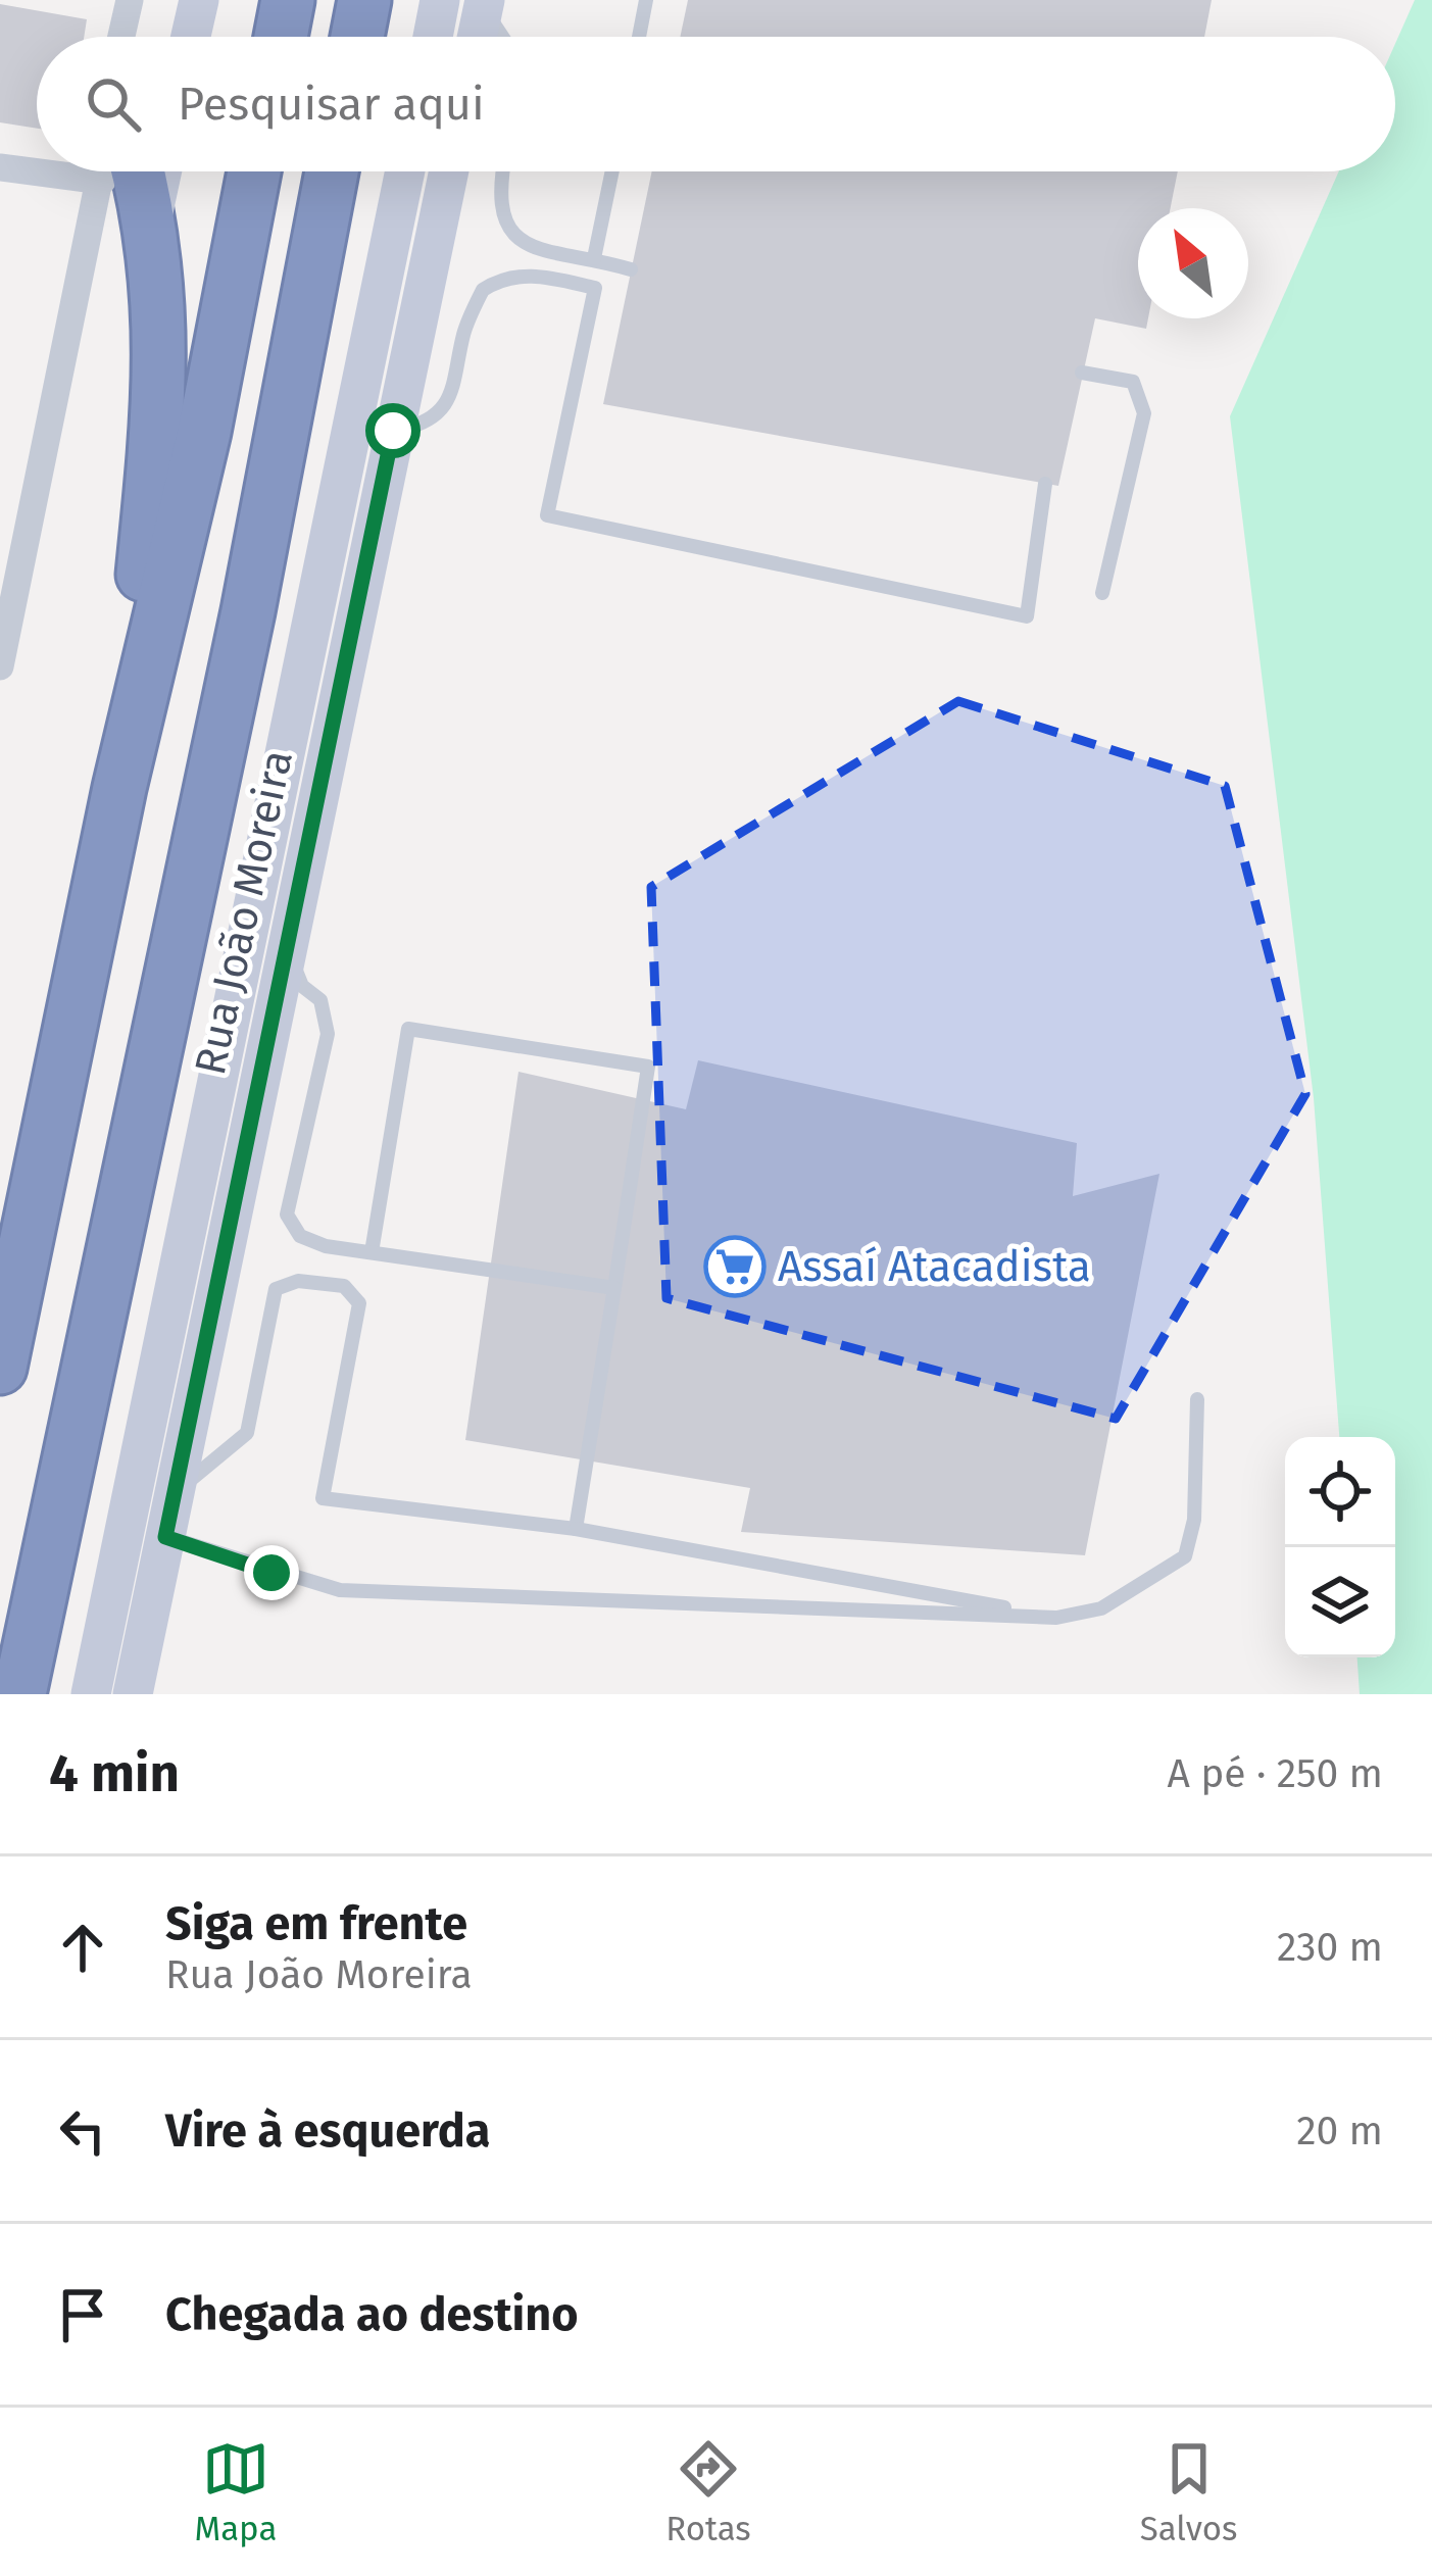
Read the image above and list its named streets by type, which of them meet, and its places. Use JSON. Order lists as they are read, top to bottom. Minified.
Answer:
{"streets":{"main road":["Rua João Moreira"]},"places":{"supermarket":["Assaí Atacadista"]},"north":"top left","page":{"search":"Pesquisar aqui","heading":["4 min","A pé · 250 m"],"list":[["Siga em frente","Rua João Moreira","230 m"],["Vire à esquerda","20 m"],"Chegada ao destino"],"nav":["Mapa","Rotas","Salvos"]}}
